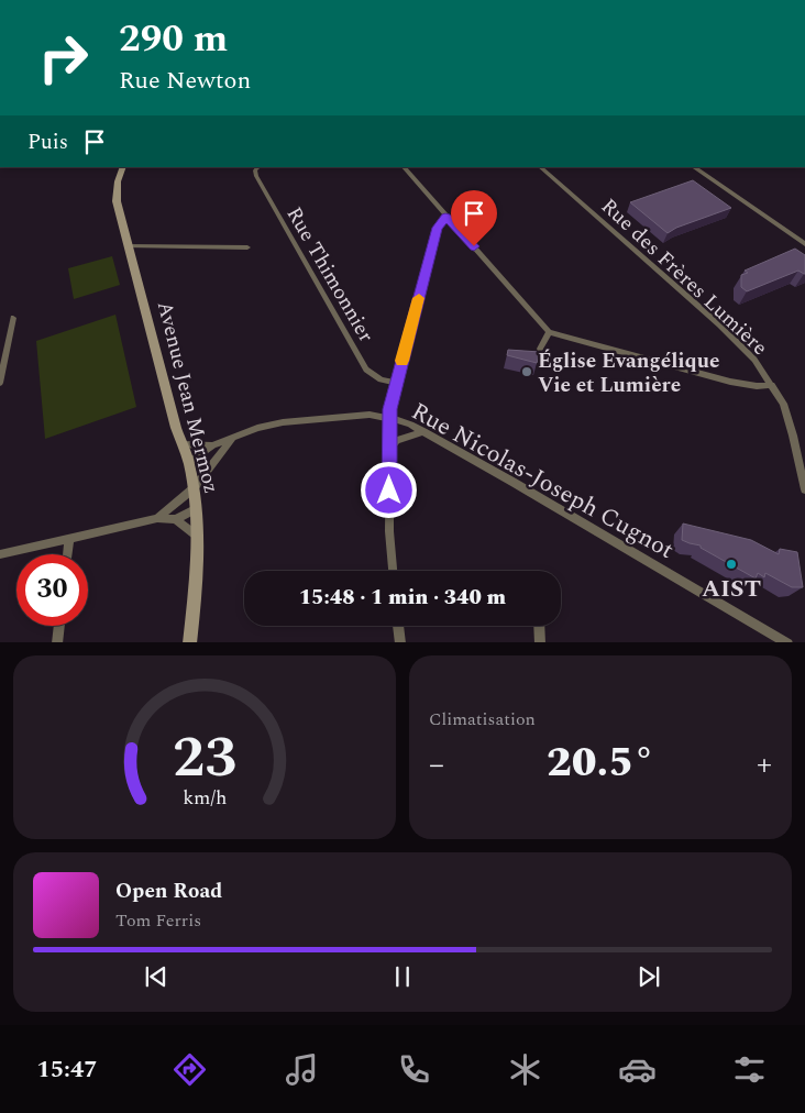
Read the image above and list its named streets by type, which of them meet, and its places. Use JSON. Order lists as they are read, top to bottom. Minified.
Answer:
{"streets":{"main road":["Avenue Jean Mermoz"],"street":["Rue Thimonnier","Rue des Frères Lumière","Rue Nicolas-Joseph Cugnot"]},"crossings":[["Avenue Jean Mermoz","Rue Nicolas-Joseph Cugnot"]],"places":["Église Evangélique Vie et Lumière","AIST"],"page":{"turn":["290 m","Rue Newton"],"then":"Puis","limit":"30","trip":"15:48 · 1 min · 340 m","tile":"Climatisation","heat":["−","20.5°","+"],"song":["Open Road","Tom Ferris"],"tabs":"15:47","gauge":["23","km/h"]}}
